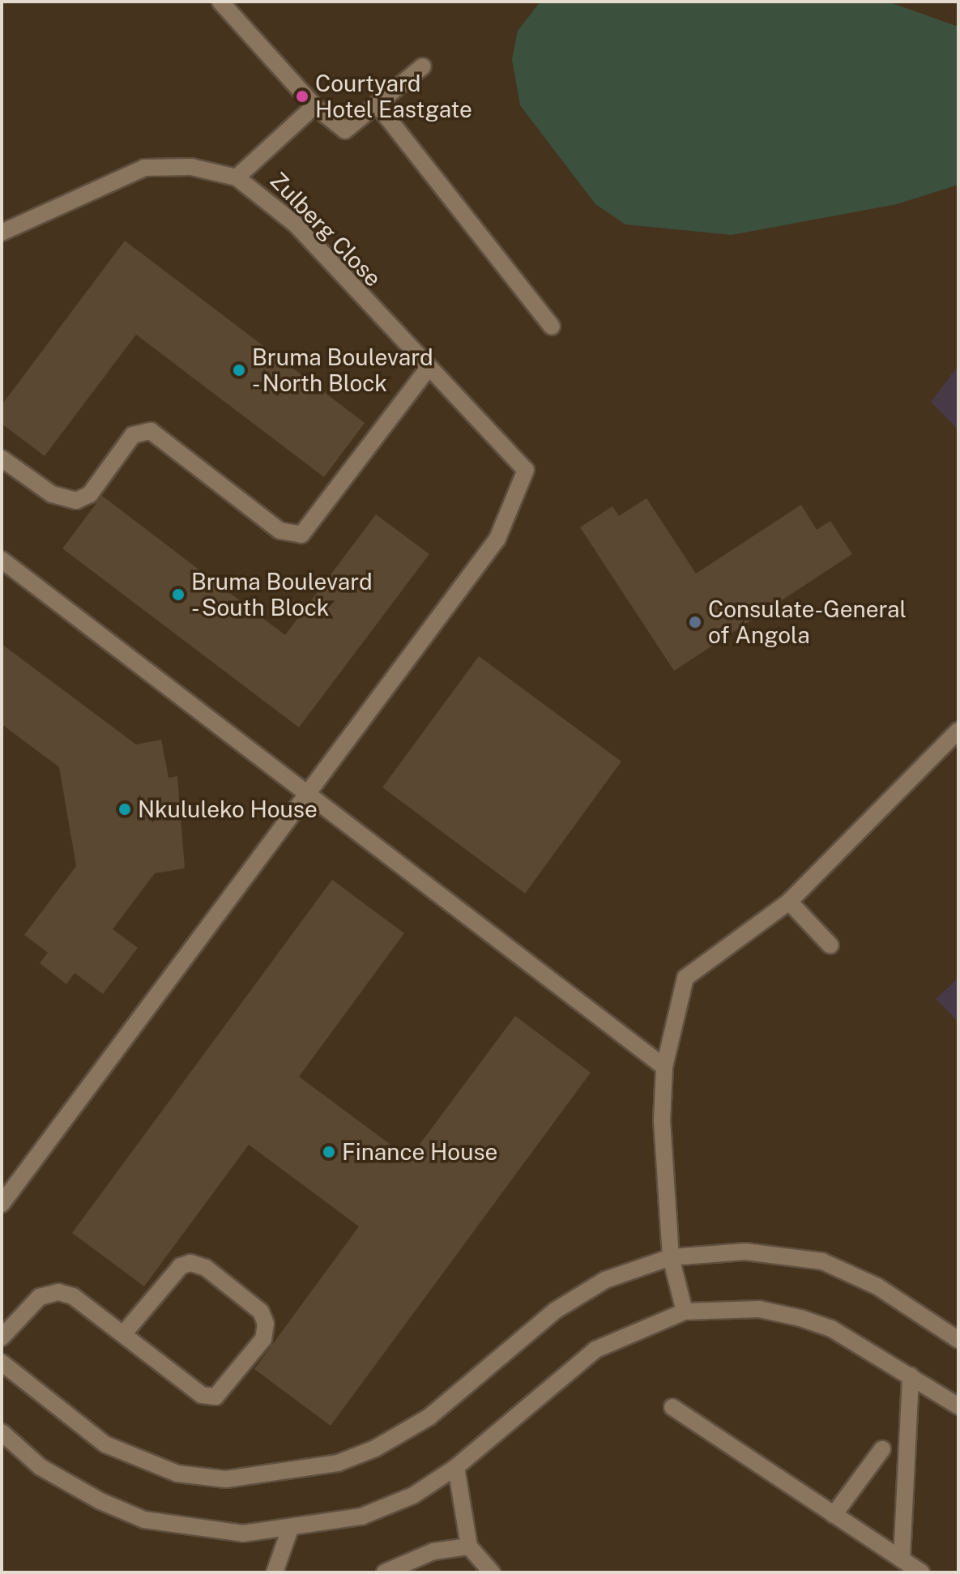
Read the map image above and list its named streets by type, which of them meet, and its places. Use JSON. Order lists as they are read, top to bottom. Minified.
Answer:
{"streets":{"street":["Zulberg Close"]},"places":["Courtyard Hotel Eastgate","Bruma Boulevard - North Block","Bruma Boulevard - South Block","Consulate-General of Angola","Nkululeko House","Finance House"]}
